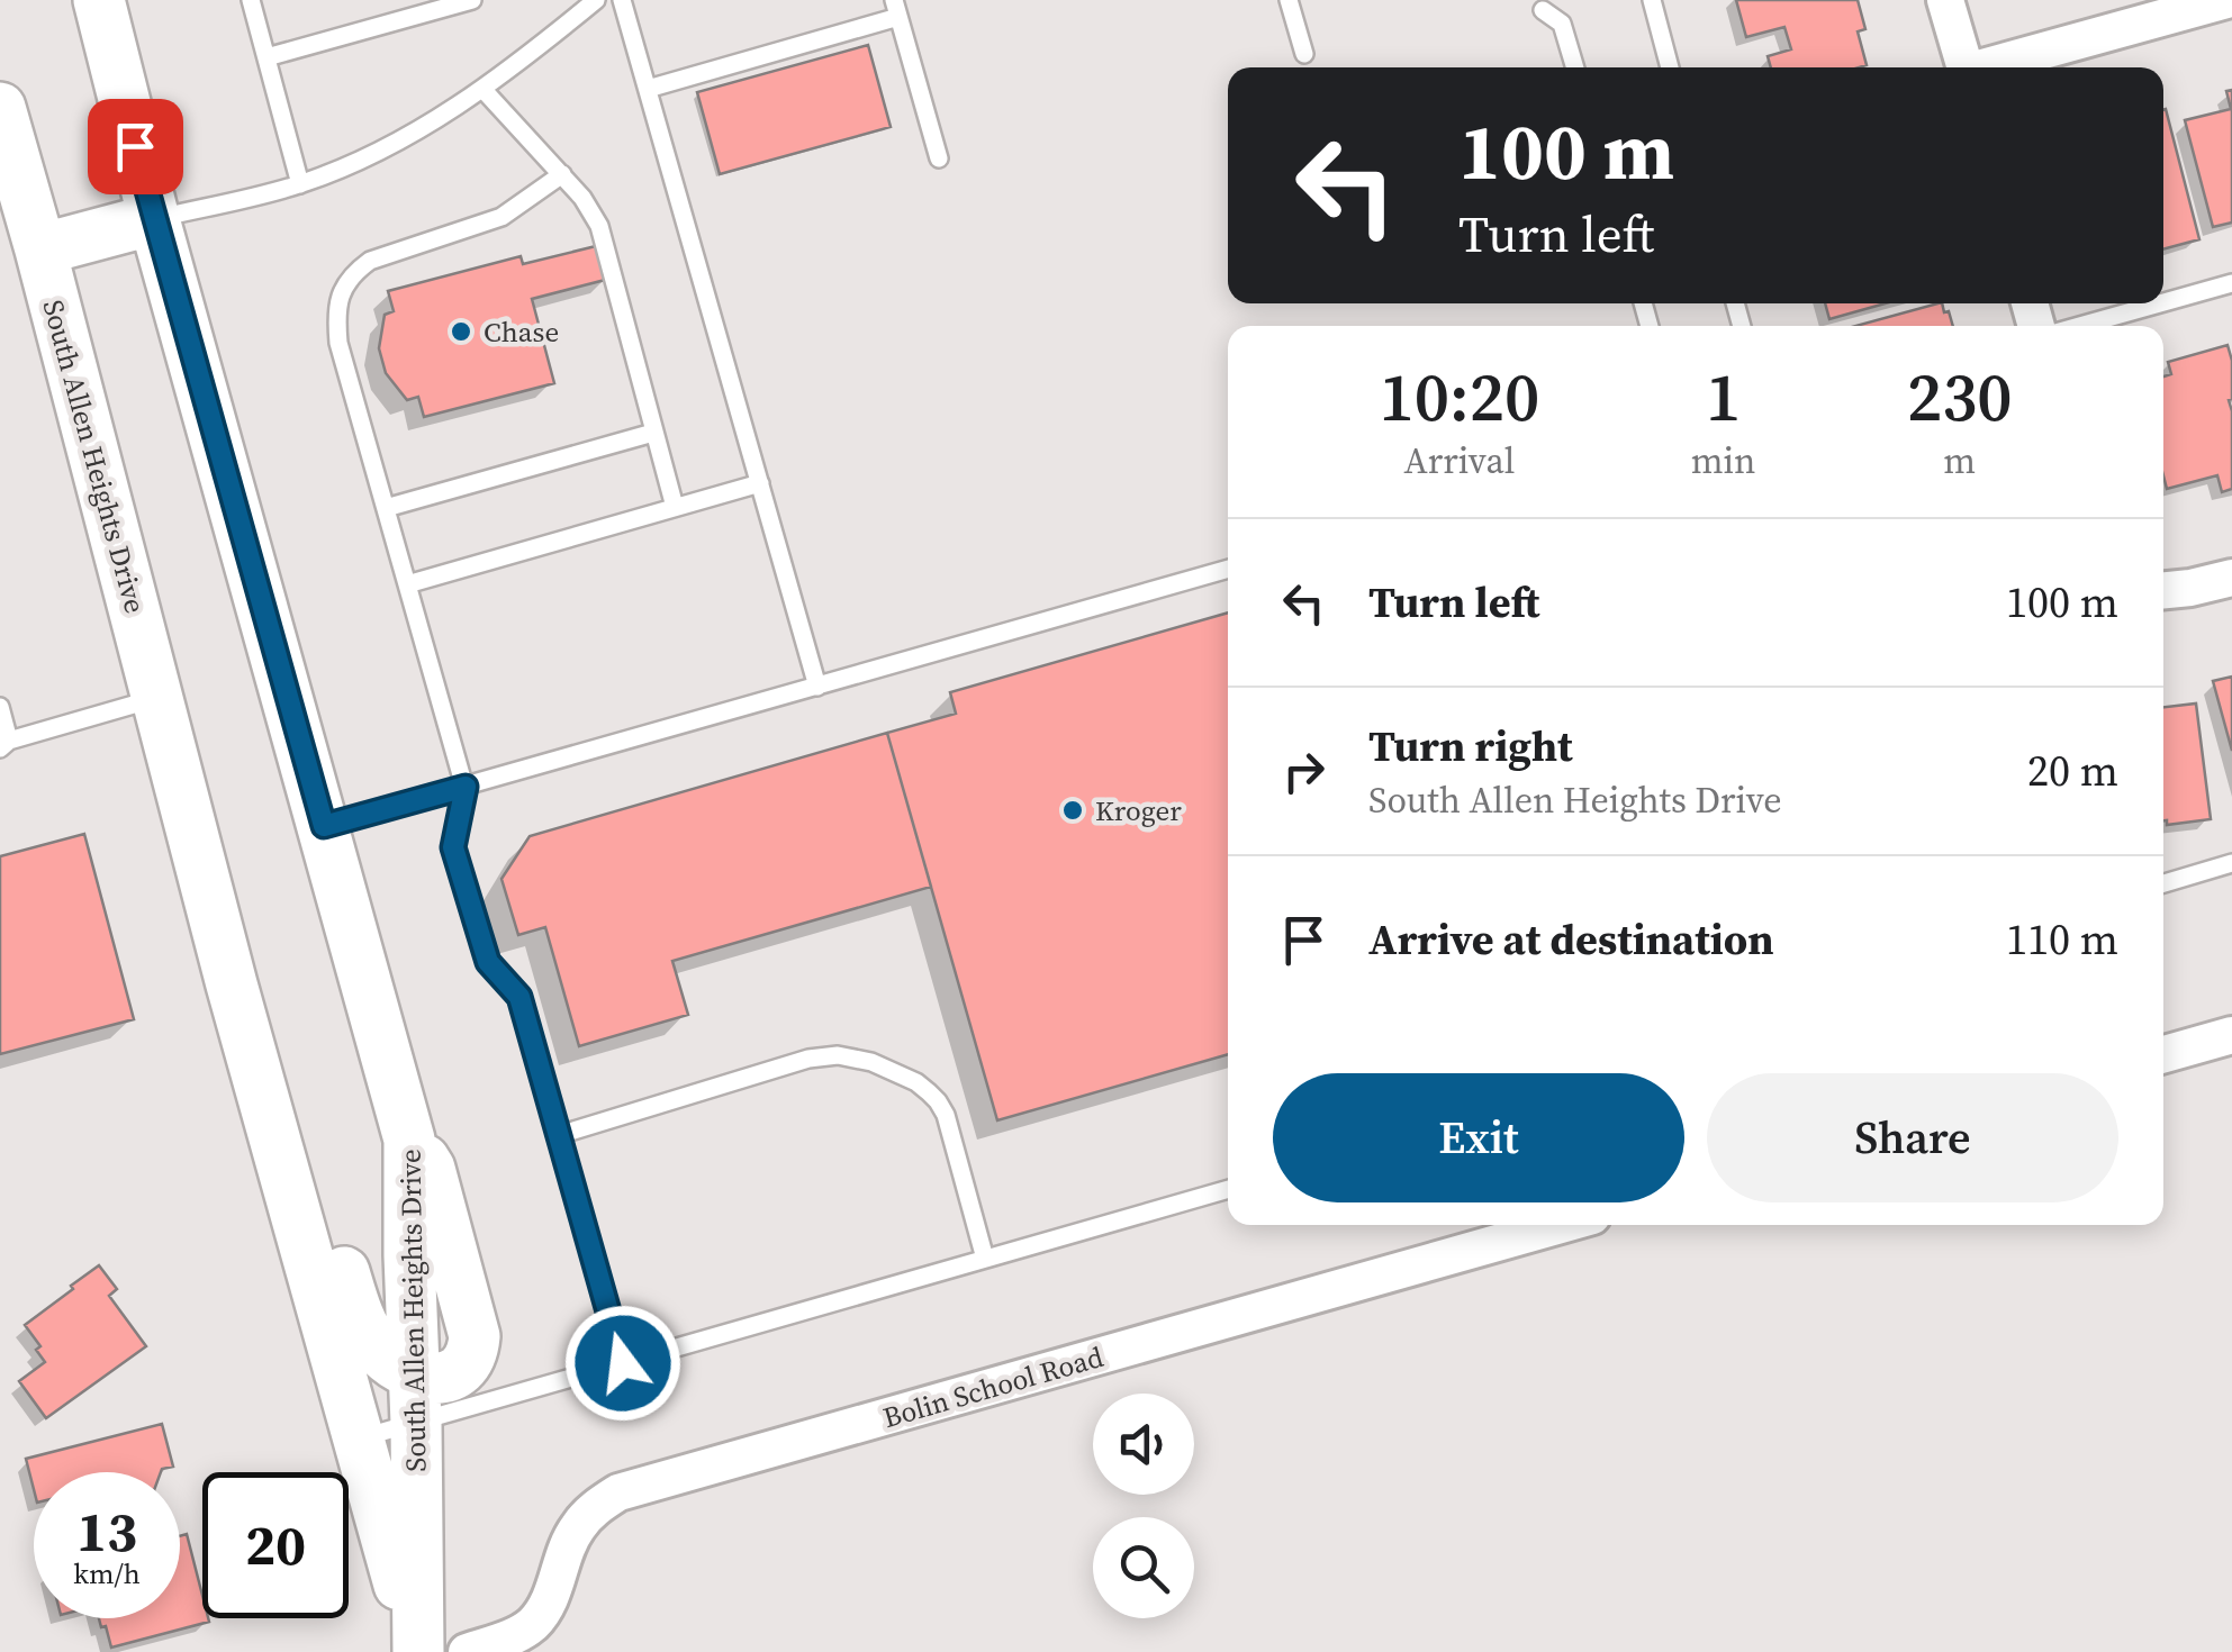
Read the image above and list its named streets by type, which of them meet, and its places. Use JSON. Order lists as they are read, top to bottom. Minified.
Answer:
{"streets":{"main road":["South Allen Heights Drive"],"street":["Bolin School Road"]},"crossings":[["South Allen Heights Drive","Bolin School Road"]],"places":["Chase","Kroger"],"page":{"turn":["100 m","Turn left"],"eta":["10:20","Arrival","1","min","230","m"],"list":[{"name":"Turn left","value":"100 m"},{"name":"Turn right","note":"South Allen Heights Drive","value":"20 m"},{"name":"Arrive at destination","value":"110 m"}],"buttons":["Exit","Share"],"speed":"13 km/h","limit":"20"}}
